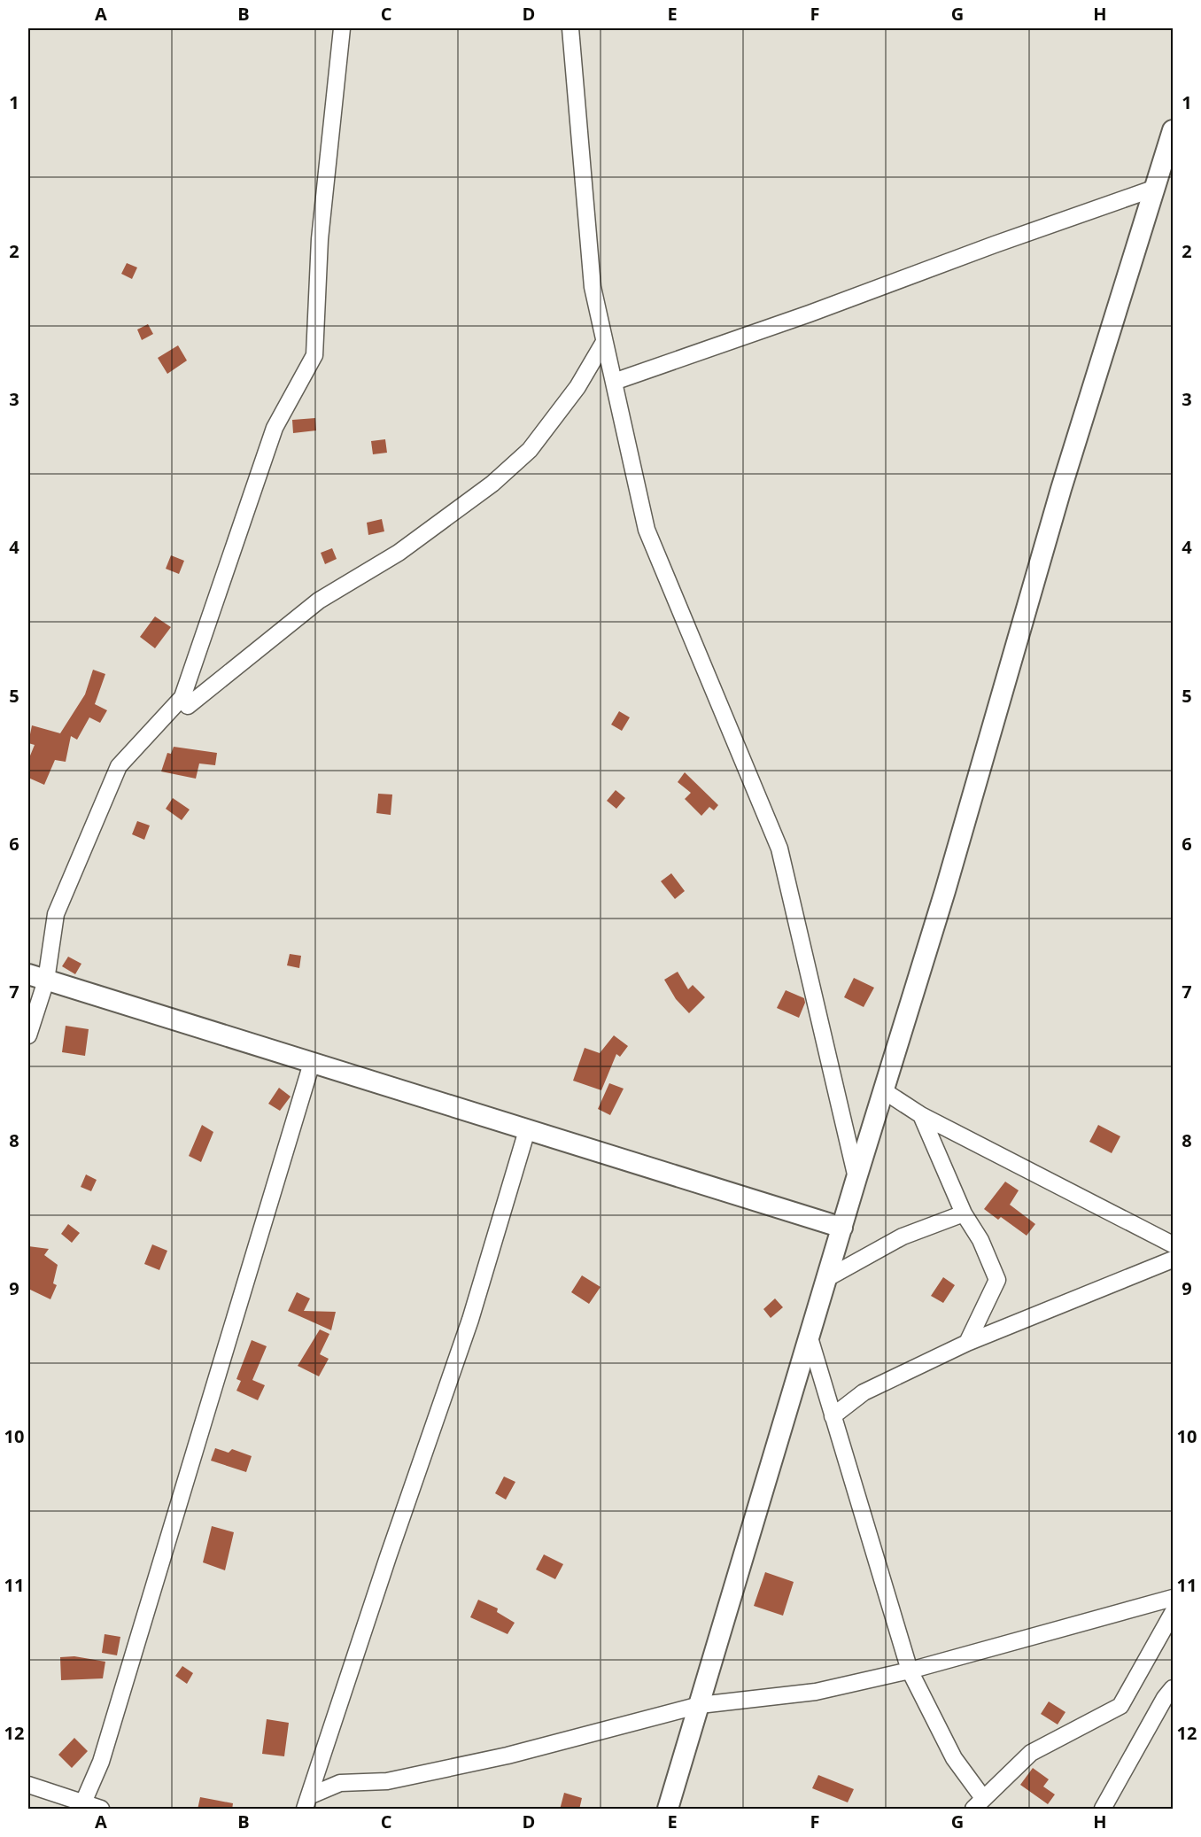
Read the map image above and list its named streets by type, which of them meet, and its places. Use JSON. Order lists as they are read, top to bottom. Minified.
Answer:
{"grid":{"columns":["A","B","C","D","E","F","G","H"],"rows":["1","2","3","4","5","6","7","8","9","10","11","12"]}}
